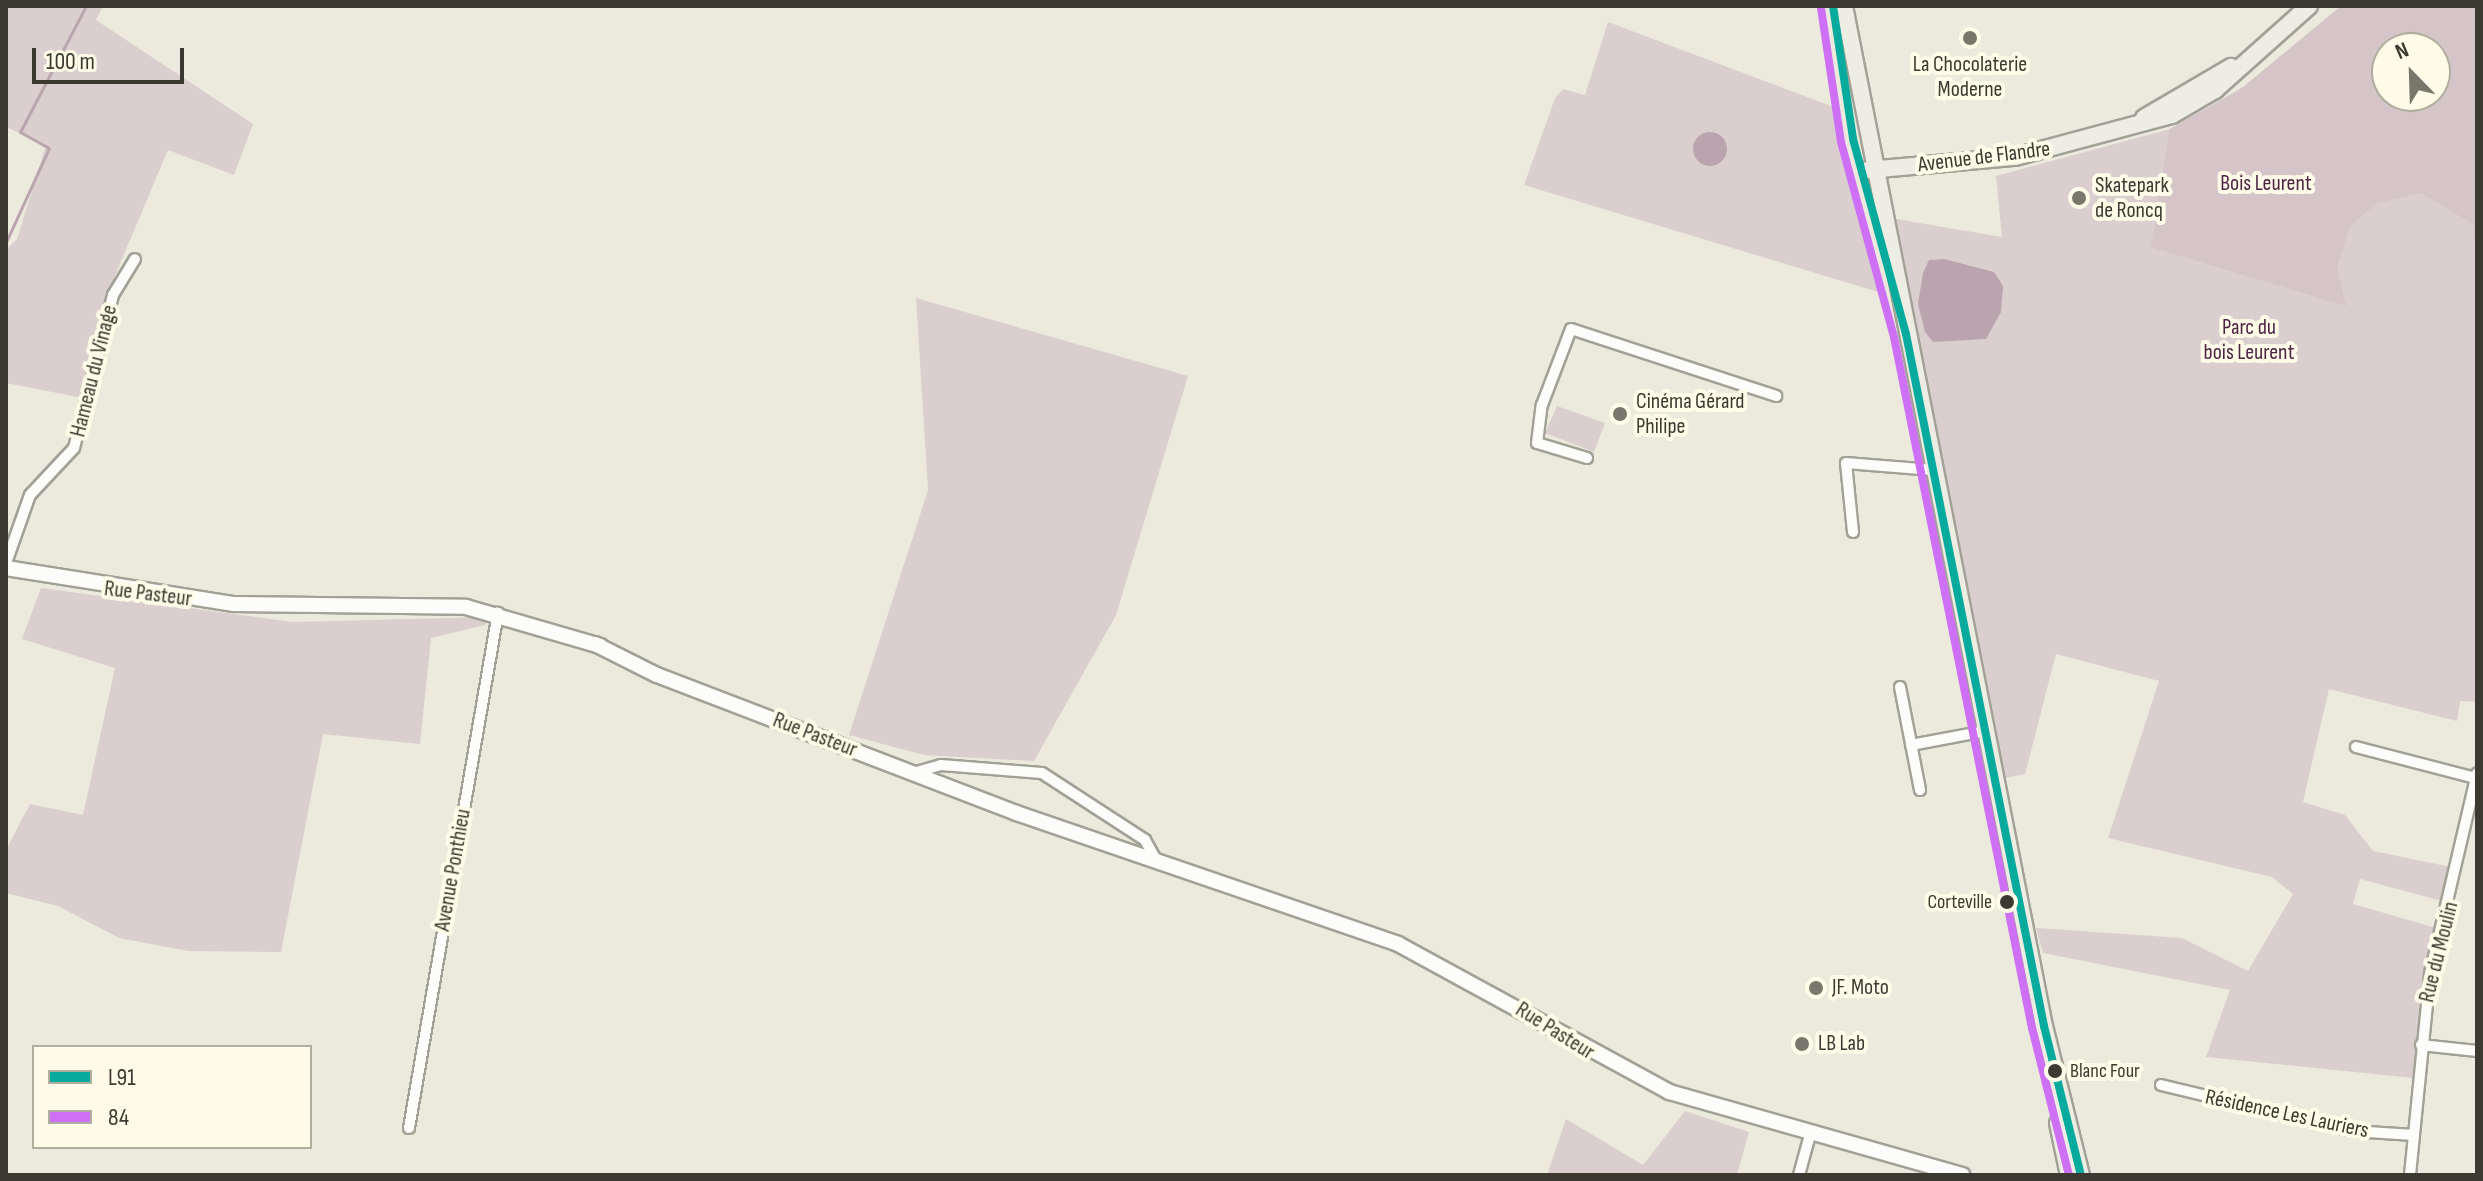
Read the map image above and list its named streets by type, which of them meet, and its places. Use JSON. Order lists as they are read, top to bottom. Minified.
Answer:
{"streets":{"main road":["Avenue de Flandre","Rue Pasteur"],"street":["Hameau du Vinage","Avenue Ponthieu","Rue du Moulin","Résidence Les Lauriers"]},"crossings":[["Hameau du Vinage","Rue Pasteur"],["Rue Pasteur","Avenue Ponthieu"],["Rue du Moulin","Résidence Les Lauriers"]],"parks":["Bois Leurent","Parc du bois Leurent"],"places":["La Chocolaterie Moderne","Skatepark de Roncq","Cinéma Gérard Philipe","Corteville","JF. Moto","LB Lab","Blanc Four"],"lines":["transit line L91","transit line 84"],"legend":["L91","84"],"scale_bar":"100 m","north":"top left"}
